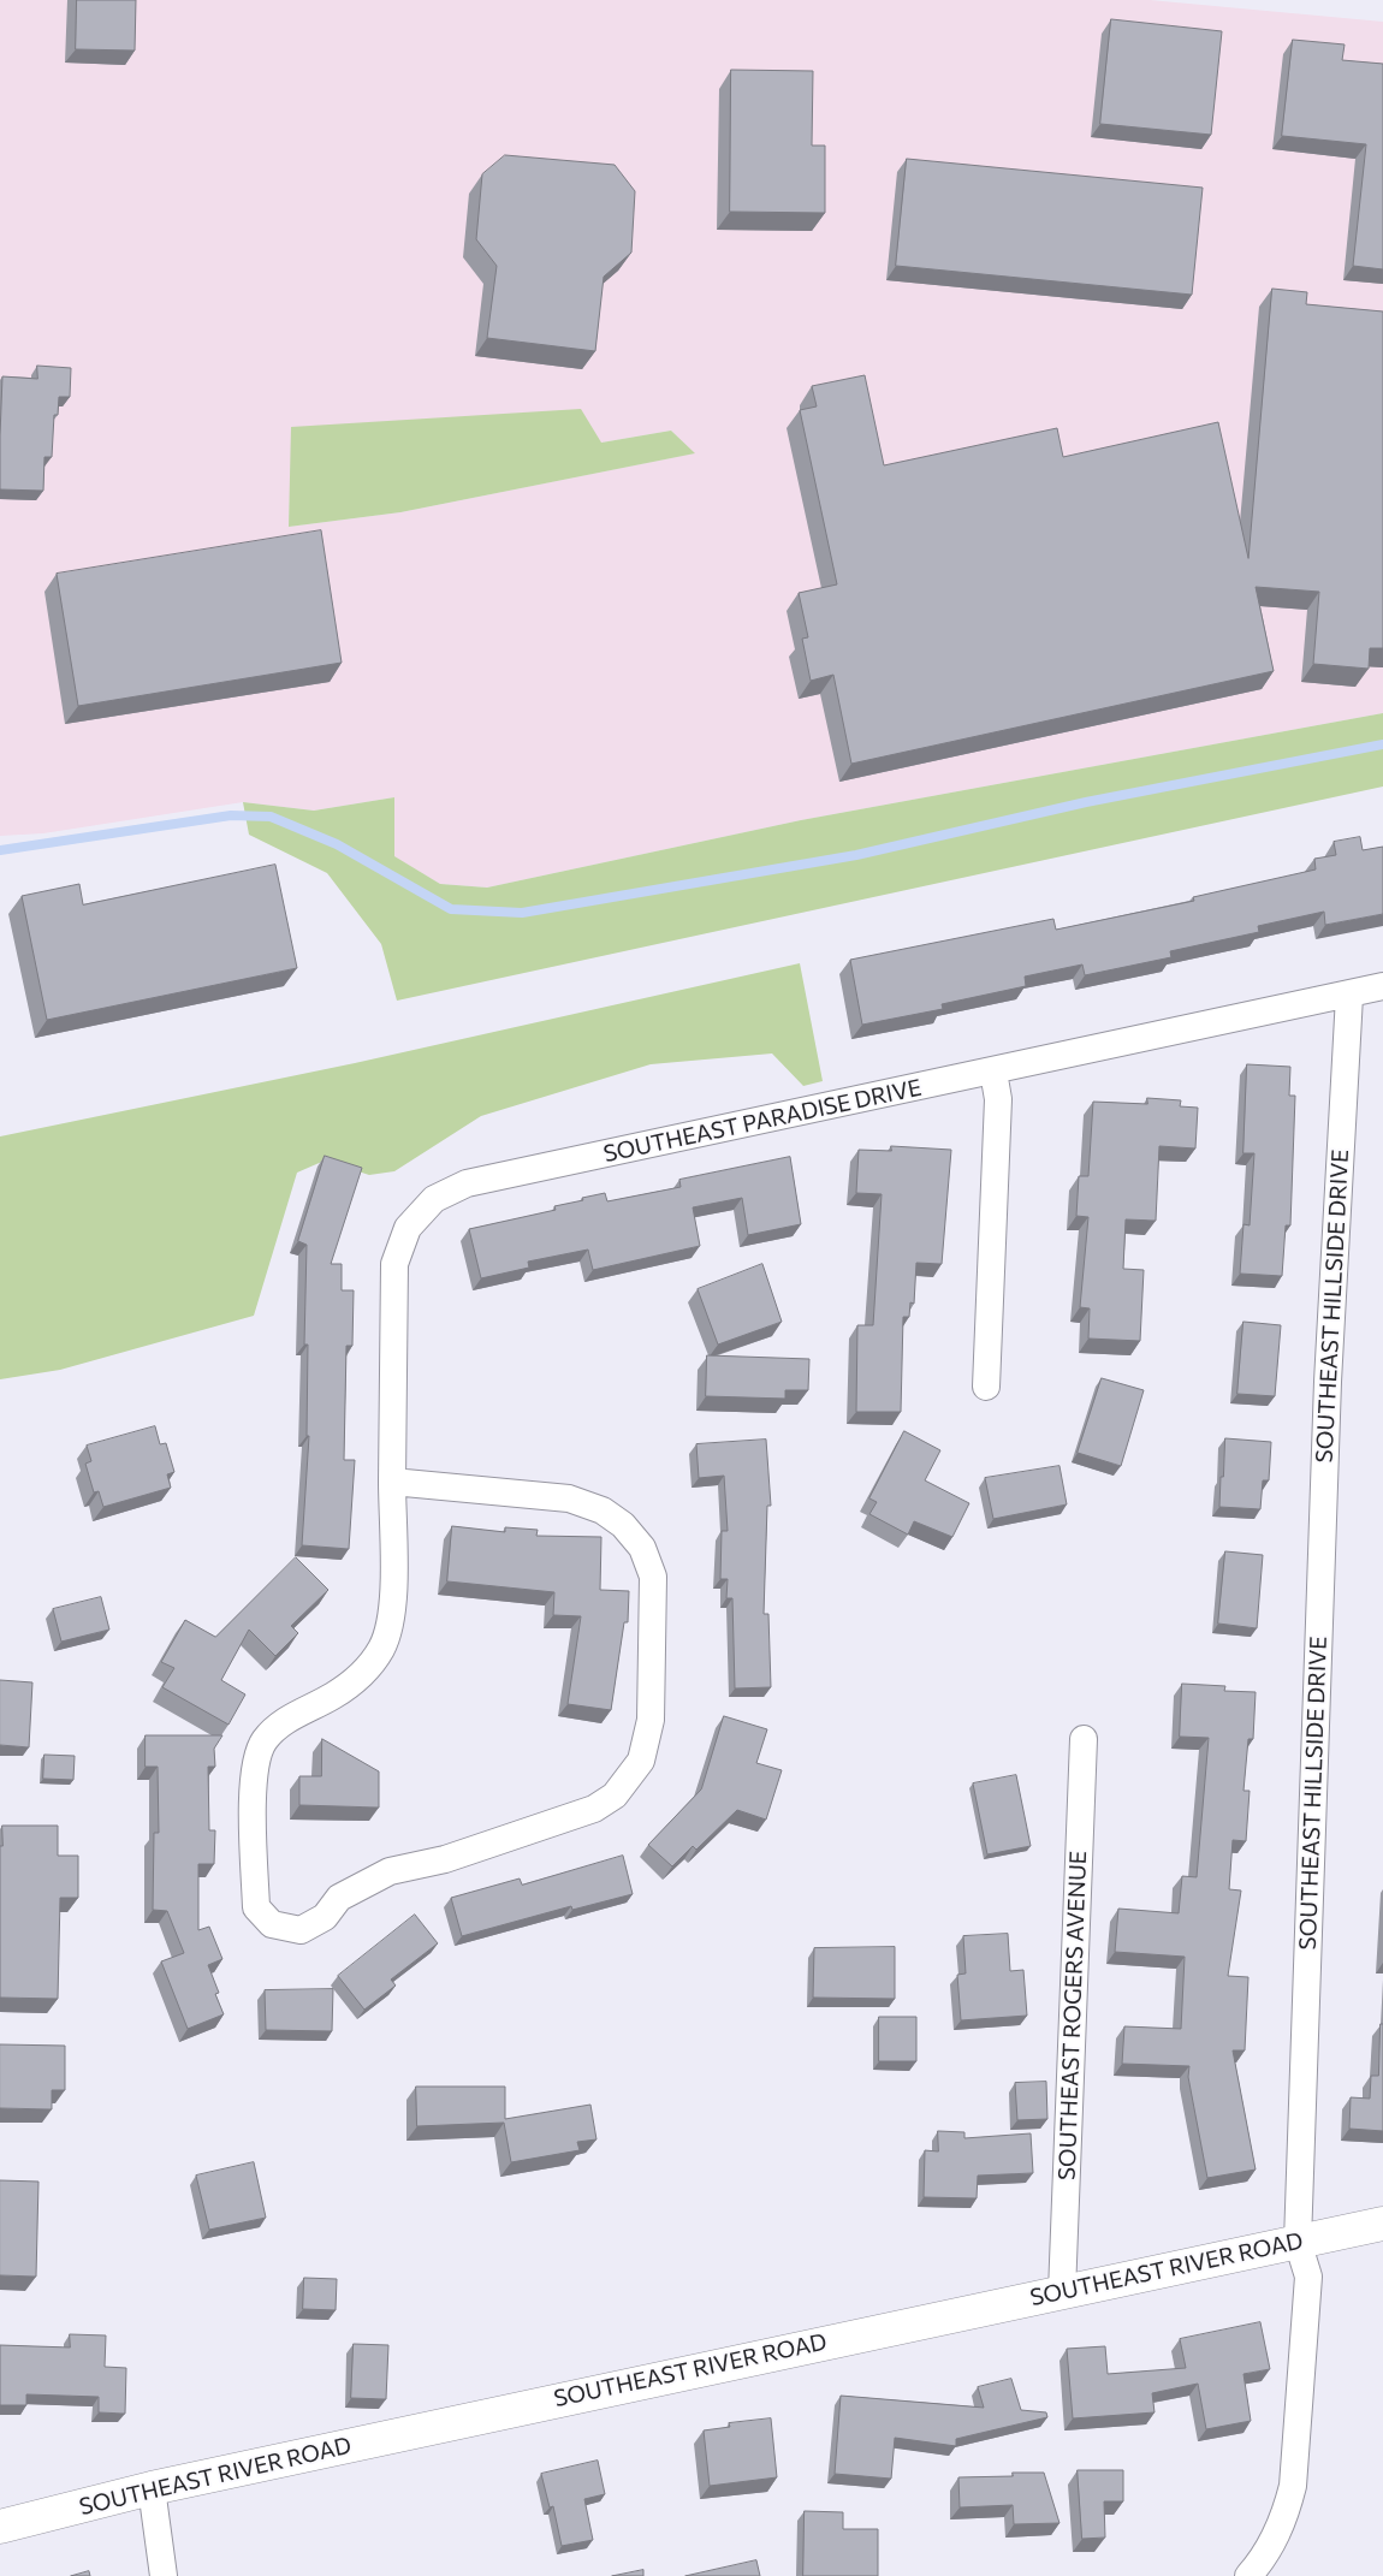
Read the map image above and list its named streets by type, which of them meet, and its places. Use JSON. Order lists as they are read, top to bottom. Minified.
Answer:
{"streets":{"street":["SOUTHEAST PARADISE DRIVE","SOUTHEAST HILLSIDE DRIVE","SOUTHEAST ROGERS AVENUE","SOUTHEAST RIVER ROAD"]},"crossings":[["SOUTHEAST PARADISE DRIVE","SOUTHEAST HILLSIDE DRIVE"],["SOUTHEAST HILLSIDE DRIVE","SOUTHEAST RIVER ROAD"],["SOUTHEAST ROGERS AVENUE","SOUTHEAST RIVER ROAD"]]}
